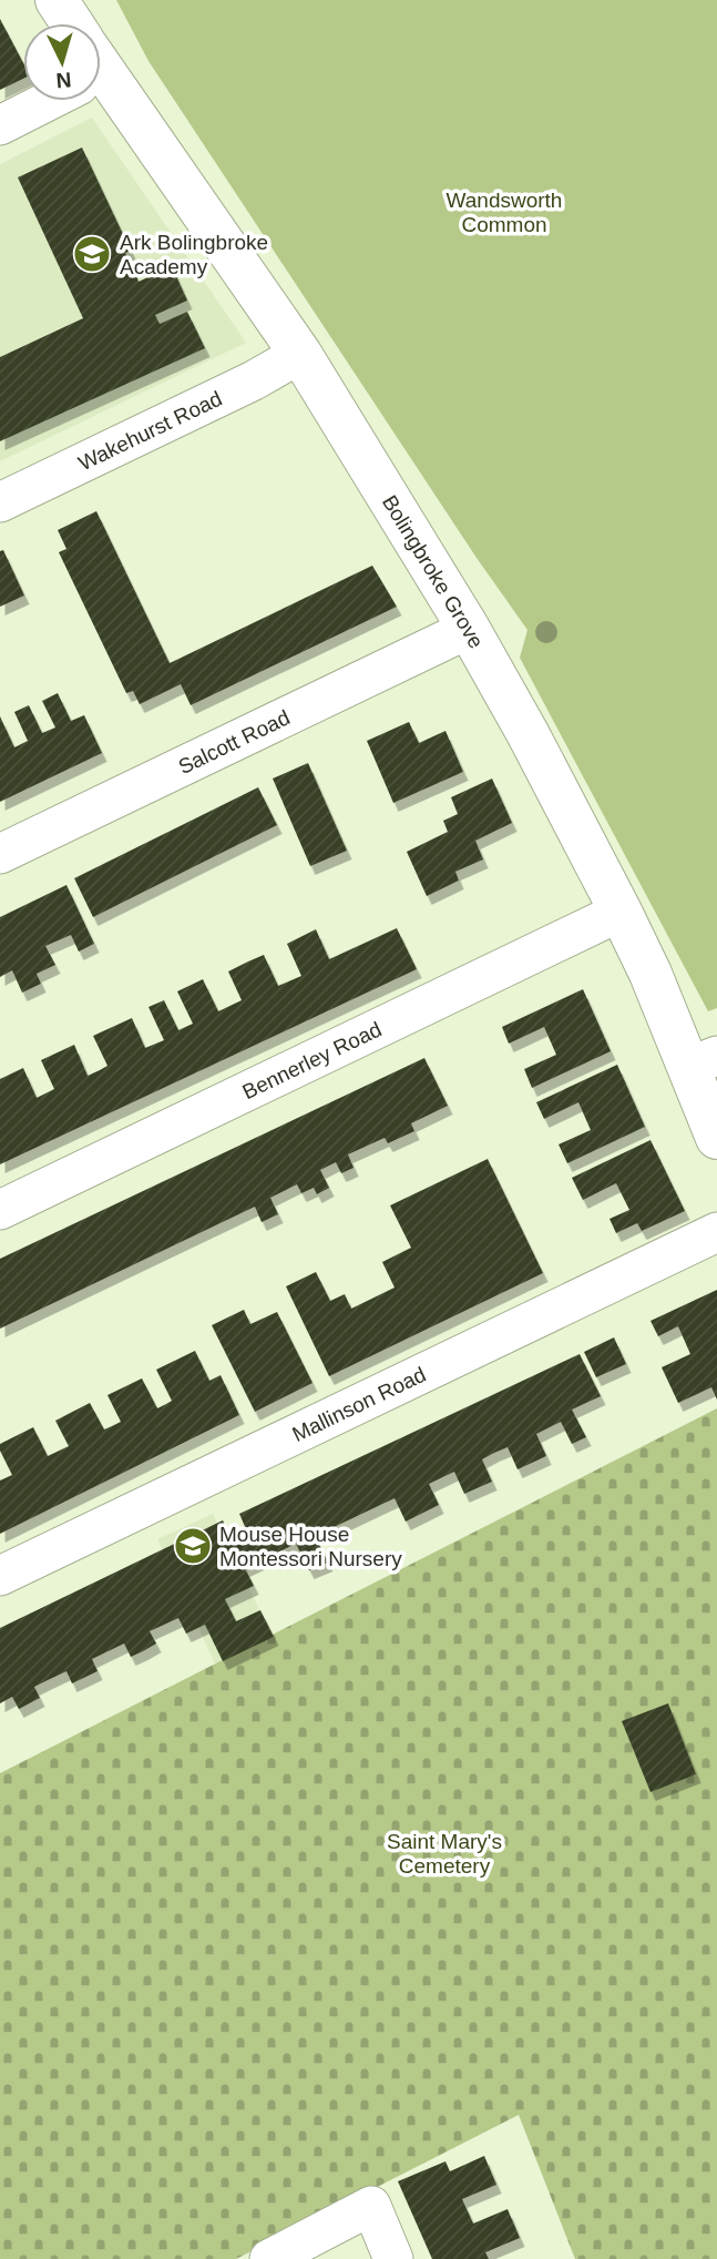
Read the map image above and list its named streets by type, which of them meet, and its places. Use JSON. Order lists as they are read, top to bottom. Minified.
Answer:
{"streets":{"street":["Wakehurst Road","Bolingbroke Grove","Salcott Road","Bennerley Road","Mallinson Road"]},"crossings":[["Wakehurst Road","Bolingbroke Grove"],["Bolingbroke Grove","Salcott Road"],["Bolingbroke Grove","Bennerley Road"]],"parks":["Wandsworth Common","Saint Mary's Cemetery"],"places":{"school or university":["Ark Bolingbroke Academy","Mouse House Montessori Nursery"]},"north":"bottom"}
